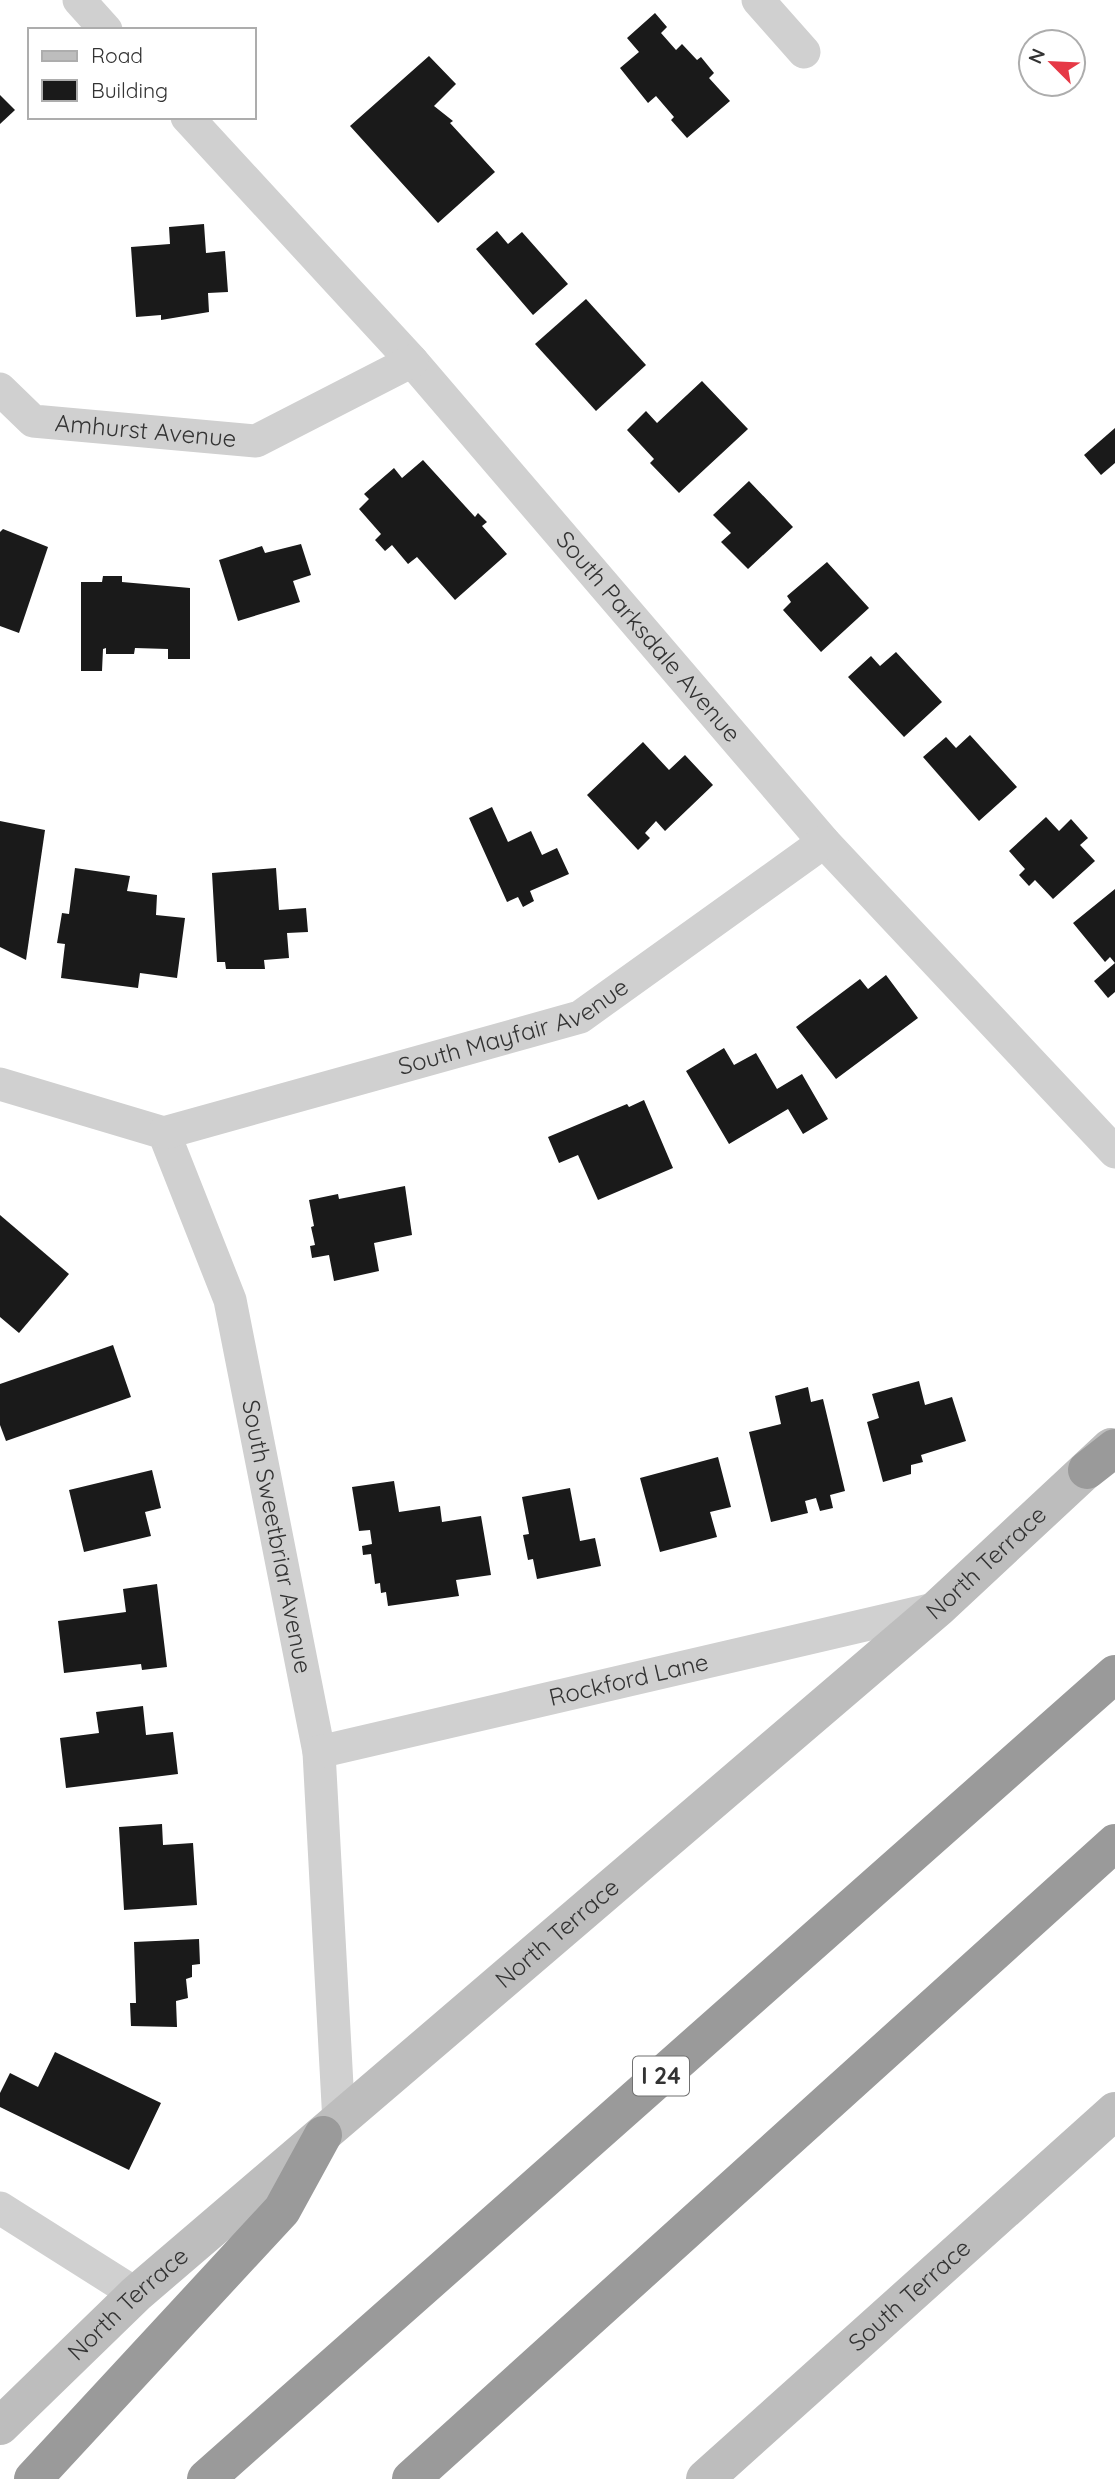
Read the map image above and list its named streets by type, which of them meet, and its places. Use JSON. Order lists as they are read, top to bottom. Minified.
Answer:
{"streets":{"highway":["I 24"],"street":["Amhurst Avenue","South Parksdale Avenue","South Mayfair Avenue","South Sweetbriar Avenue","North Terrace","Rockford Lane","South Terrace"]},"crossings":[["Amhurst Avenue","South Parksdale Avenue"],["South Parksdale Avenue","South Mayfair Avenue"],["South Mayfair Avenue","South Sweetbriar Avenue"],["South Sweetbriar Avenue","North Terrace"],["South Sweetbriar Avenue","Rockford Lane"],["North Terrace","Rockford Lane"]],"legend":["Road","Building"],"north":"top left"}
